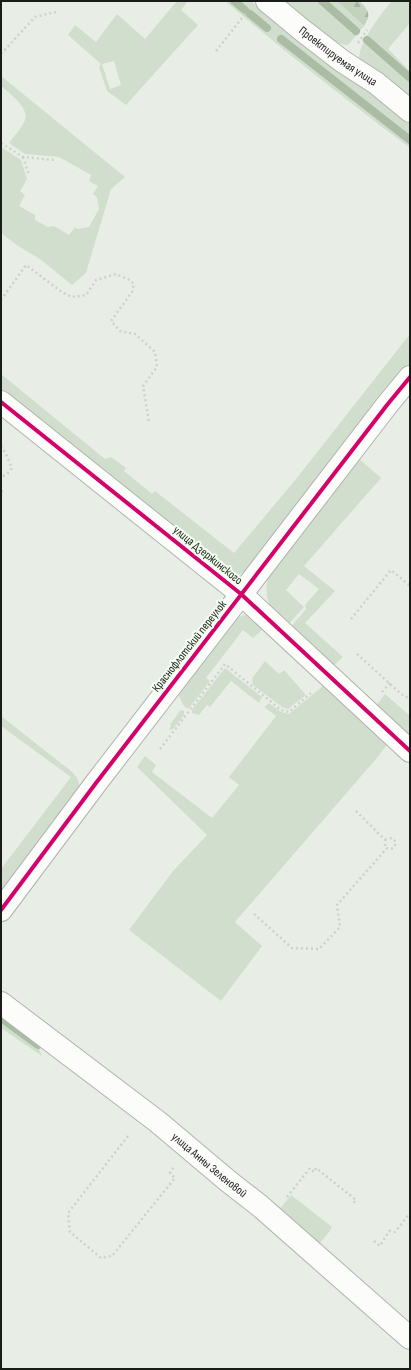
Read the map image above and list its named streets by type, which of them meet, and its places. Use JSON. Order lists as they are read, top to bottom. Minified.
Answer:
{"streets":{"street":["Проектируемая улица","улица Дзержинского","Краснофлотский переулок","улица Анны Зеленовой"]},"crossings":[["улица Дзержинского","Краснофлотский переулок"]]}
